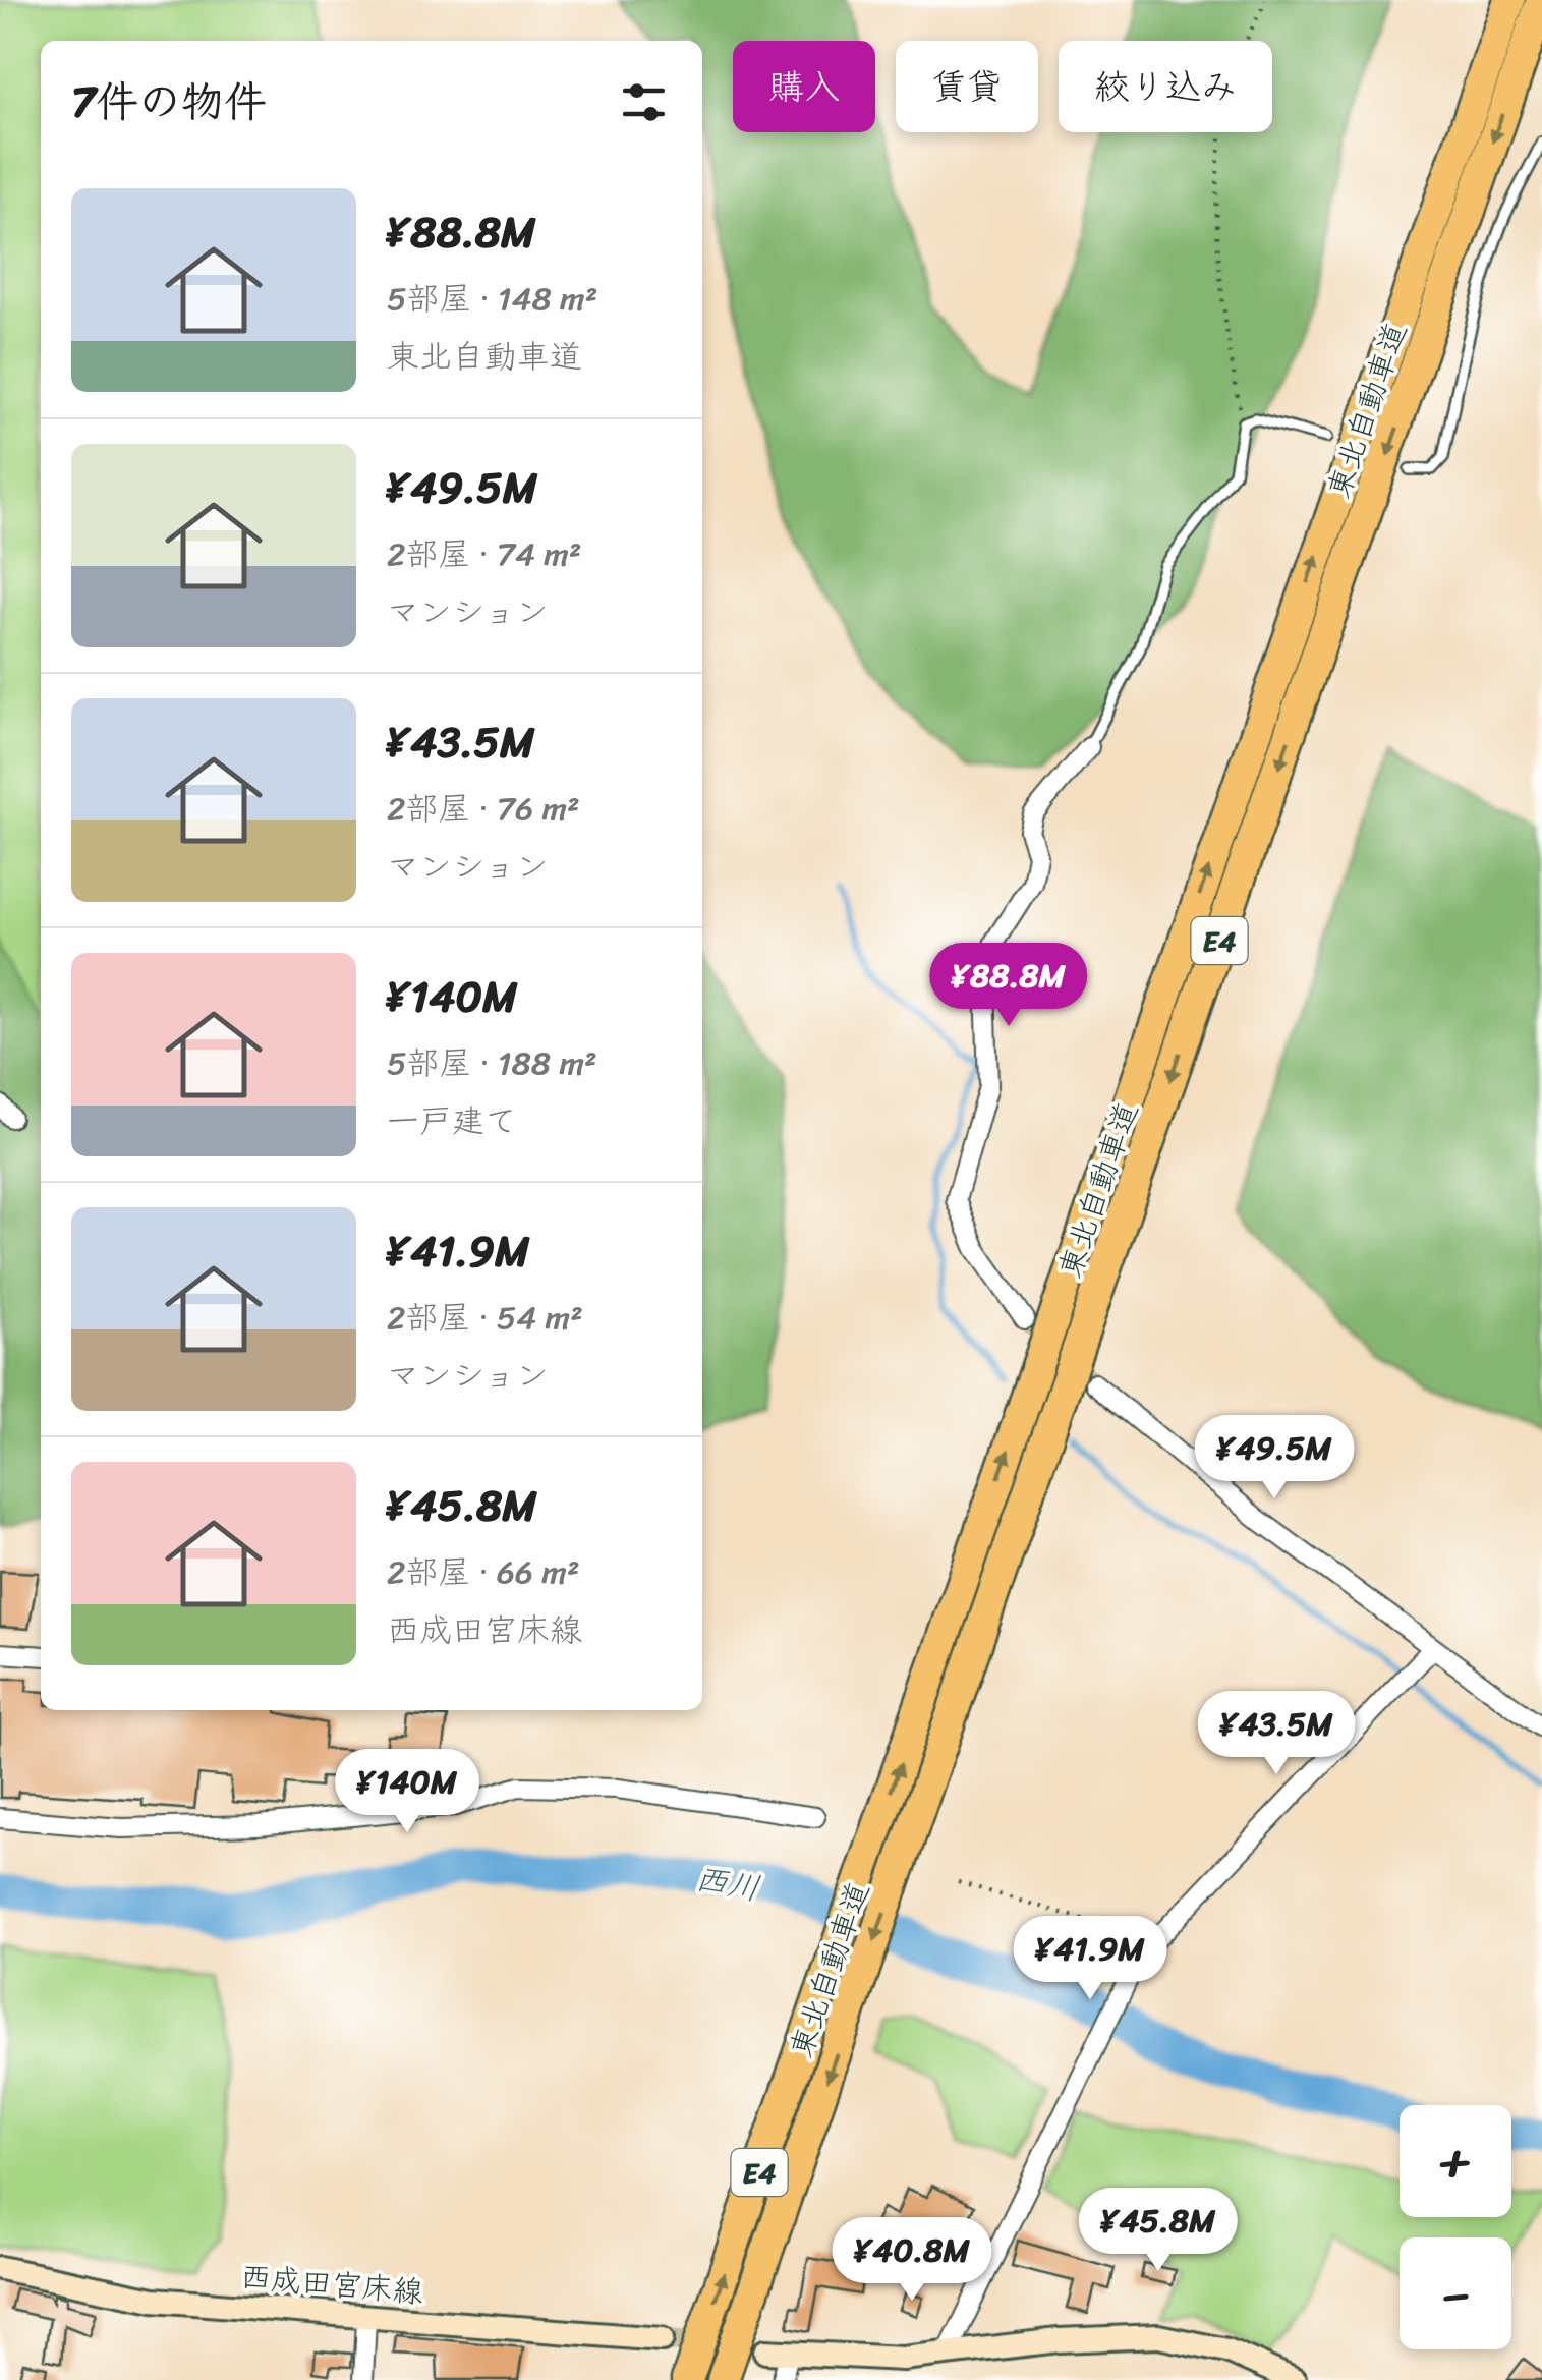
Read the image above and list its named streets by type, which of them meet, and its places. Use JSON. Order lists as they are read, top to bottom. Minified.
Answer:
{"streets":{"highway":["東北自動車道","E4"],"main road":["西成田宮床線"]},"water":["西川"],"page":{"chip":["購入","賃貸","絞り込み"],"heading":"7件の物件","list":[{"name":"¥88.8M","note":"5部屋 · 148 m² · 東北自動車道"},{"name":"¥49.5M","note":"2部屋 · 74 m² · マンション"},{"name":"¥43.5M","note":"2部屋 · 76 m² · マンション"},{"name":"¥140M","note":"5部屋 · 188 m² · 一戸建て"},{"name":"¥41.9M","note":"2部屋 · 54 m² · マンション"},{"name":"¥45.8M","note":"2部屋 · 66 m² · 西成田宮床線"}],"price":["¥88.8M","¥49.5M","¥43.5M","¥140M","¥41.9M","¥45.8M","¥40.8M"],"map_buttons":["+","−"]}}
